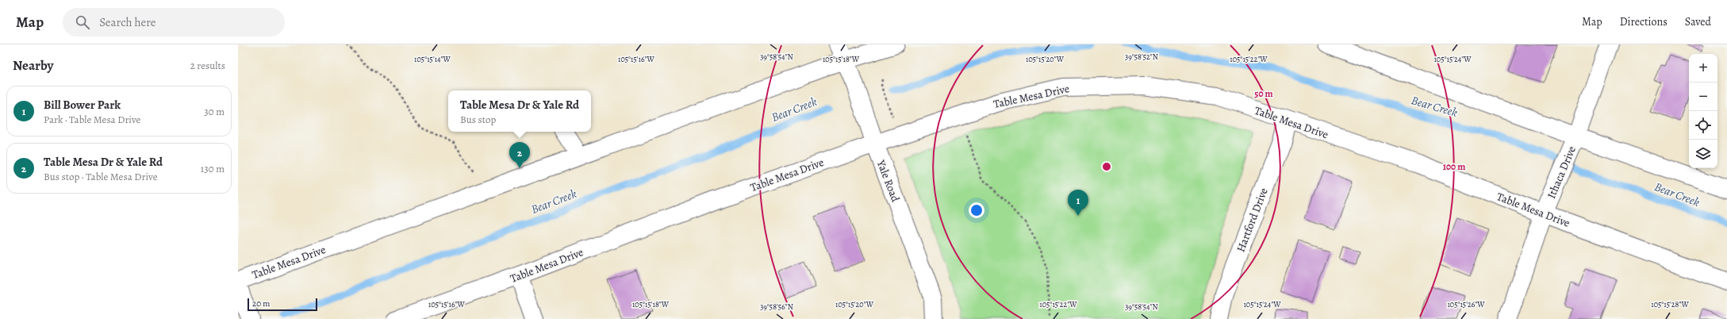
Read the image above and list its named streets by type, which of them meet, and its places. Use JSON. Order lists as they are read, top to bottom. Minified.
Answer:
{"streets":{"street":["Table Mesa Drive","Ithaca Drive","Yale Road","Hartford Drive"]},"crossings":[["Table Mesa Drive","Ithaca Drive"],["Table Mesa Drive","Yale Road"],["Table Mesa Drive","Hartford Drive"]],"water":["Bear Creek"],"scale_bar":"20 m","page":{"header":"Map","search":"Search here","nav":["Map","Directions","Saved"],"heading":["Nearby","2 results"],"map_buttons":["+","−"],"list":[{"mark":"1","name":"Bill Bower Park","note":"Park · Table Mesa Drive","value":"30 m"},{"mark":"2","name":"Table Mesa Dr & Yale Rd","note":"Bus stop · Table Mesa Drive","value":"130 m"}],"popup":["Table Mesa Dr & Yale Rd","Bus stop"],"pins":["2","1"],"scale":"20 m"},"coordinates":["39°58'54\"N","39°58'52\"N","105°15'16\"W","105°15'22\"W","105°15'14\"W","105°15'18\"W","105°15'20\"W","105°15'24\"W","105°15'26\"W","105°15'28\"W","39°58'56\"N"],"rings":["50 m","100 m"]}
